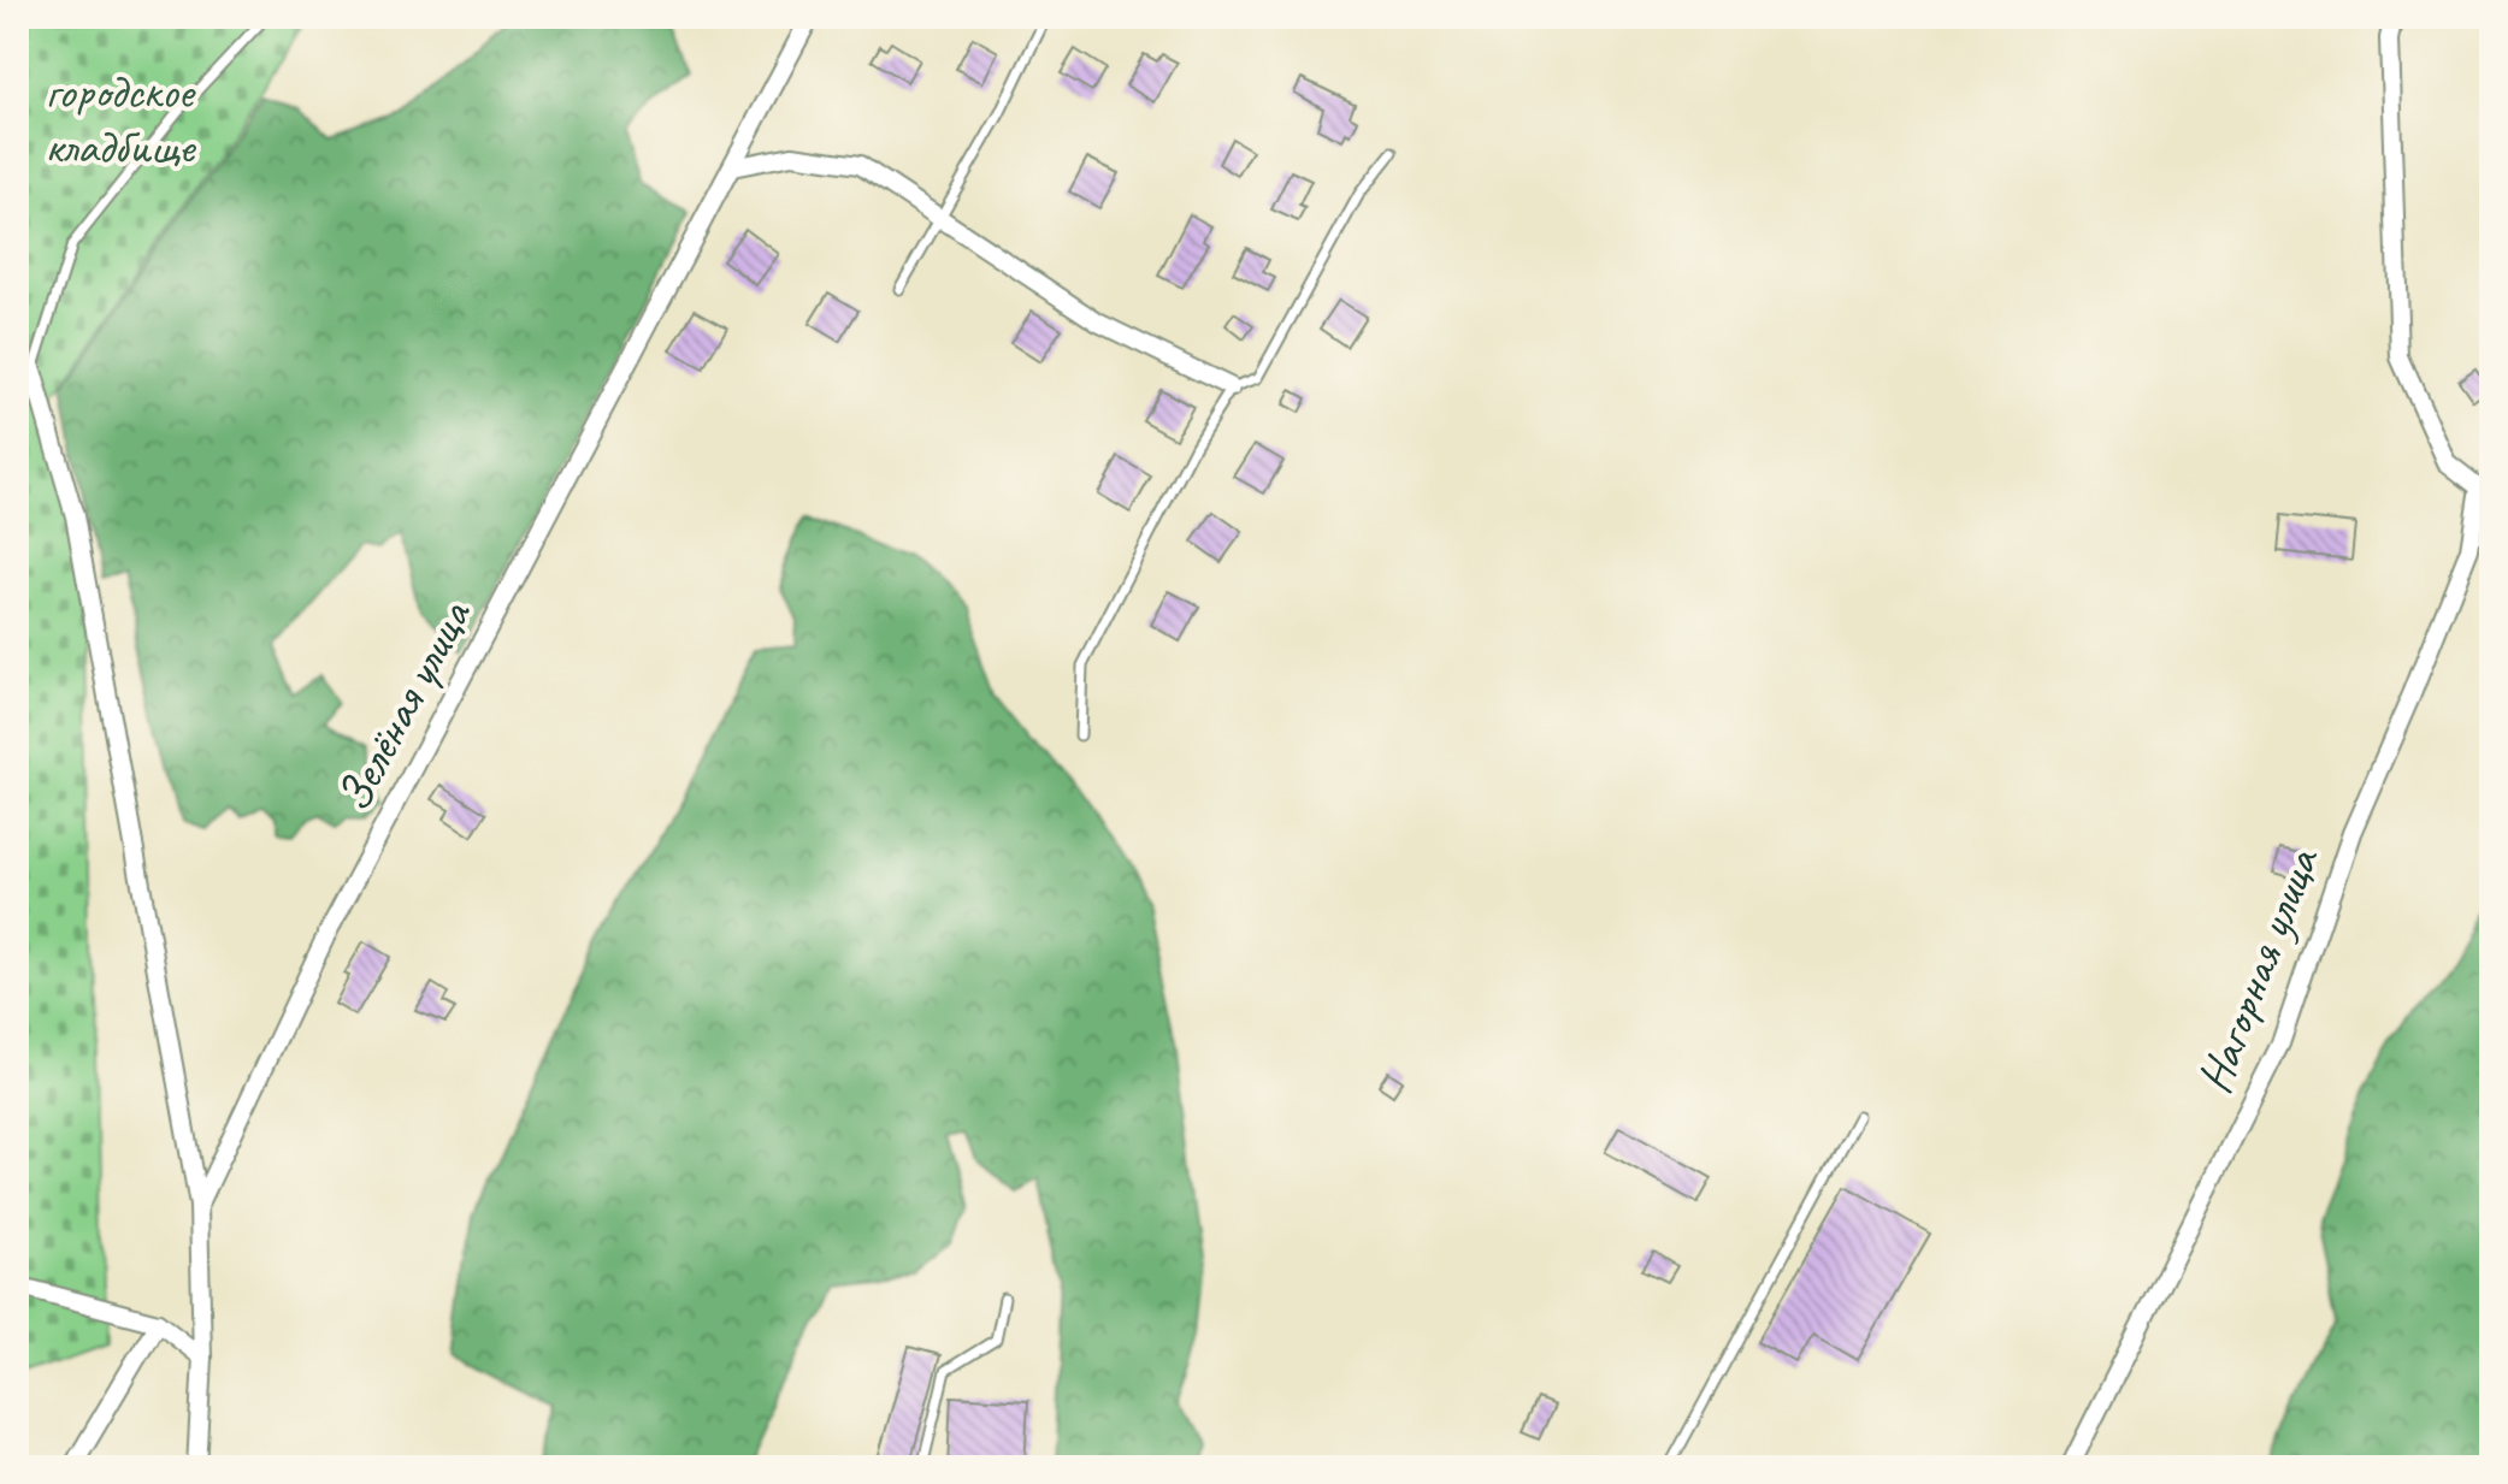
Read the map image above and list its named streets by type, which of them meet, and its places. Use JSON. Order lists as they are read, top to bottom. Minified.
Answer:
{"streets":{"street":["Зелёная улица","Нагорная улица"]},"parks":["городское кладбище"]}
